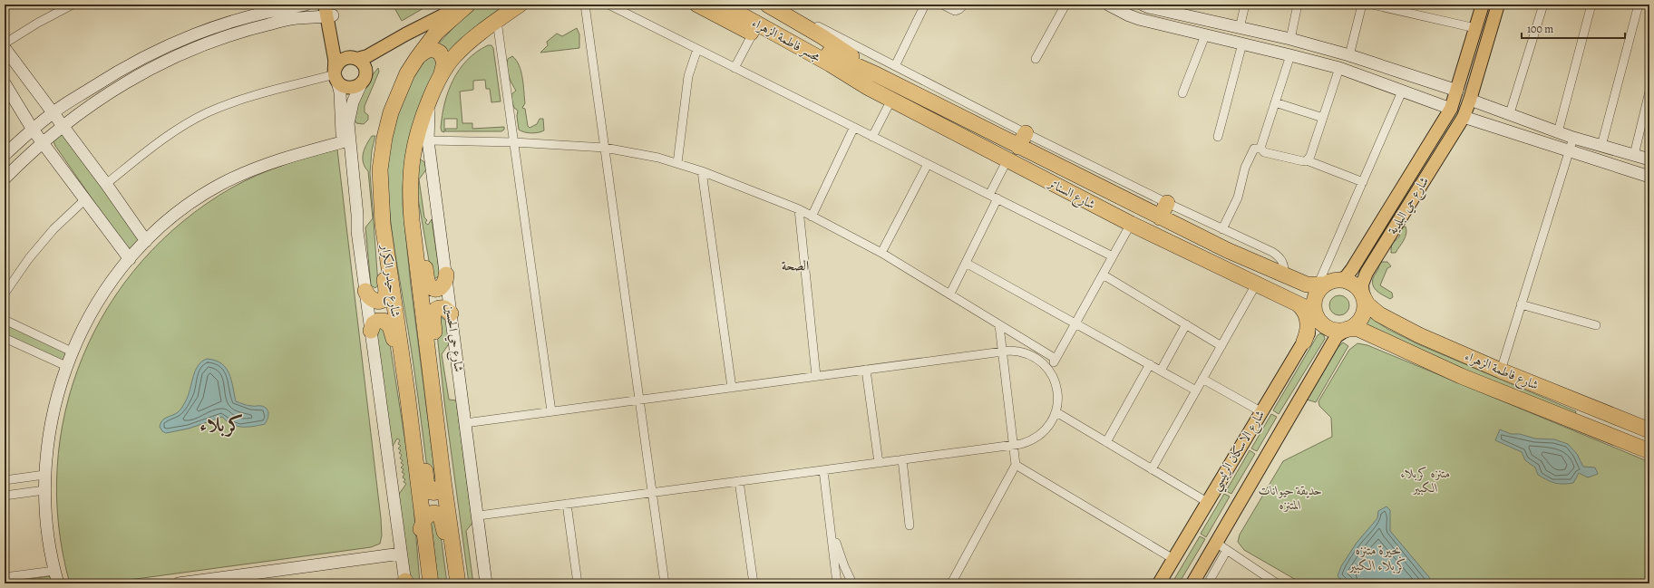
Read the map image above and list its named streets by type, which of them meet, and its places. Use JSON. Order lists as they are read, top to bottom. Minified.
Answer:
{"streets":{"highway":["مجسر فاطمة الزهراء","شارع السناتر","شارع حيدر الكرار","شارع فاطمة الزهراء"],"main road":["شارع حي البلدية","شارع حي الحسين","شارع الاسكان الرئيسي"]},"crossings":[["مجسر فاطمة الزهراء","شارع السناتر"],["شارع السناتر","شارع حي البلدية"],["شارع السناتر","شارع فاطمة الزهراء"],["شارع السناتر","شارع الاسكان الرئيسي"],["شارع حي البلدية","شارع فاطمة الزهراء"],["شارع حي البلدية","شارع الاسكان الرئيسي"],["شارع فاطمة الزهراء","شارع الاسكان الرئيسي"]],"districts":["الصحة","كربلاء"],"water":["بحيرة متنزه كربلاء الكبير"],"parks":["متنزه كربلاء الكبير","حديقة حيوانات المتنزه"],"scale_bar":"100 m"}
